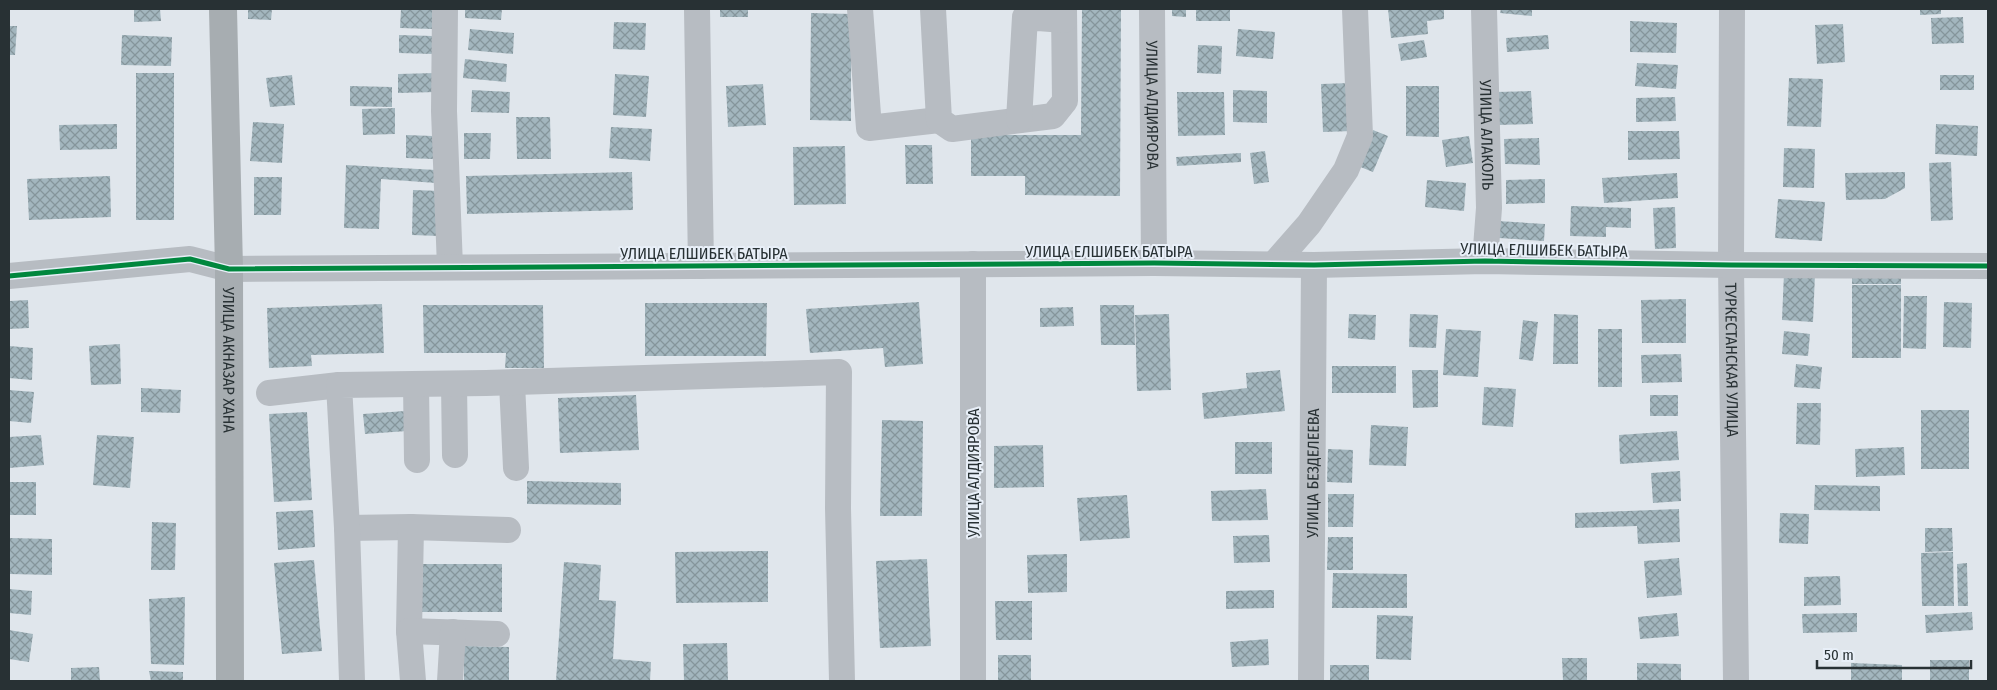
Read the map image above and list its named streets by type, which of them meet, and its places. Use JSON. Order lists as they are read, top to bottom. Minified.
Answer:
{"streets":{"main road":["УЛИЦА АКНАЗАР ХАНА"],"street":["УЛИЦА АЛДИЯРОВА","УЛИЦА АЛАКОЛЬ","УЛИЦА ЕЛШИБЕК БАТЫРА","ТУРКЕСТАНСКАЯ УЛИЦА","УЛИЦА БЕЗДЕЛЕЕВА"]},"crossings":[["УЛИЦА АЛДИЯРОВА","УЛИЦА ЕЛШИБЕК БАТЫРА"],["УЛИЦА АЛАКОЛЬ","УЛИЦА ЕЛШИБЕК БАТЫРА"],["УЛИЦА ЕЛШИБЕК БАТЫРА","УЛИЦА АКНАЗАР ХАНА"],["УЛИЦА ЕЛШИБЕК БАТЫРА","ТУРКЕСТАНСКАЯ УЛИЦА"],["УЛИЦА ЕЛШИБЕК БАТЫРА","УЛИЦА БЕЗДЕЛЕЕВА"]],"scale_bar":"50 m"}
